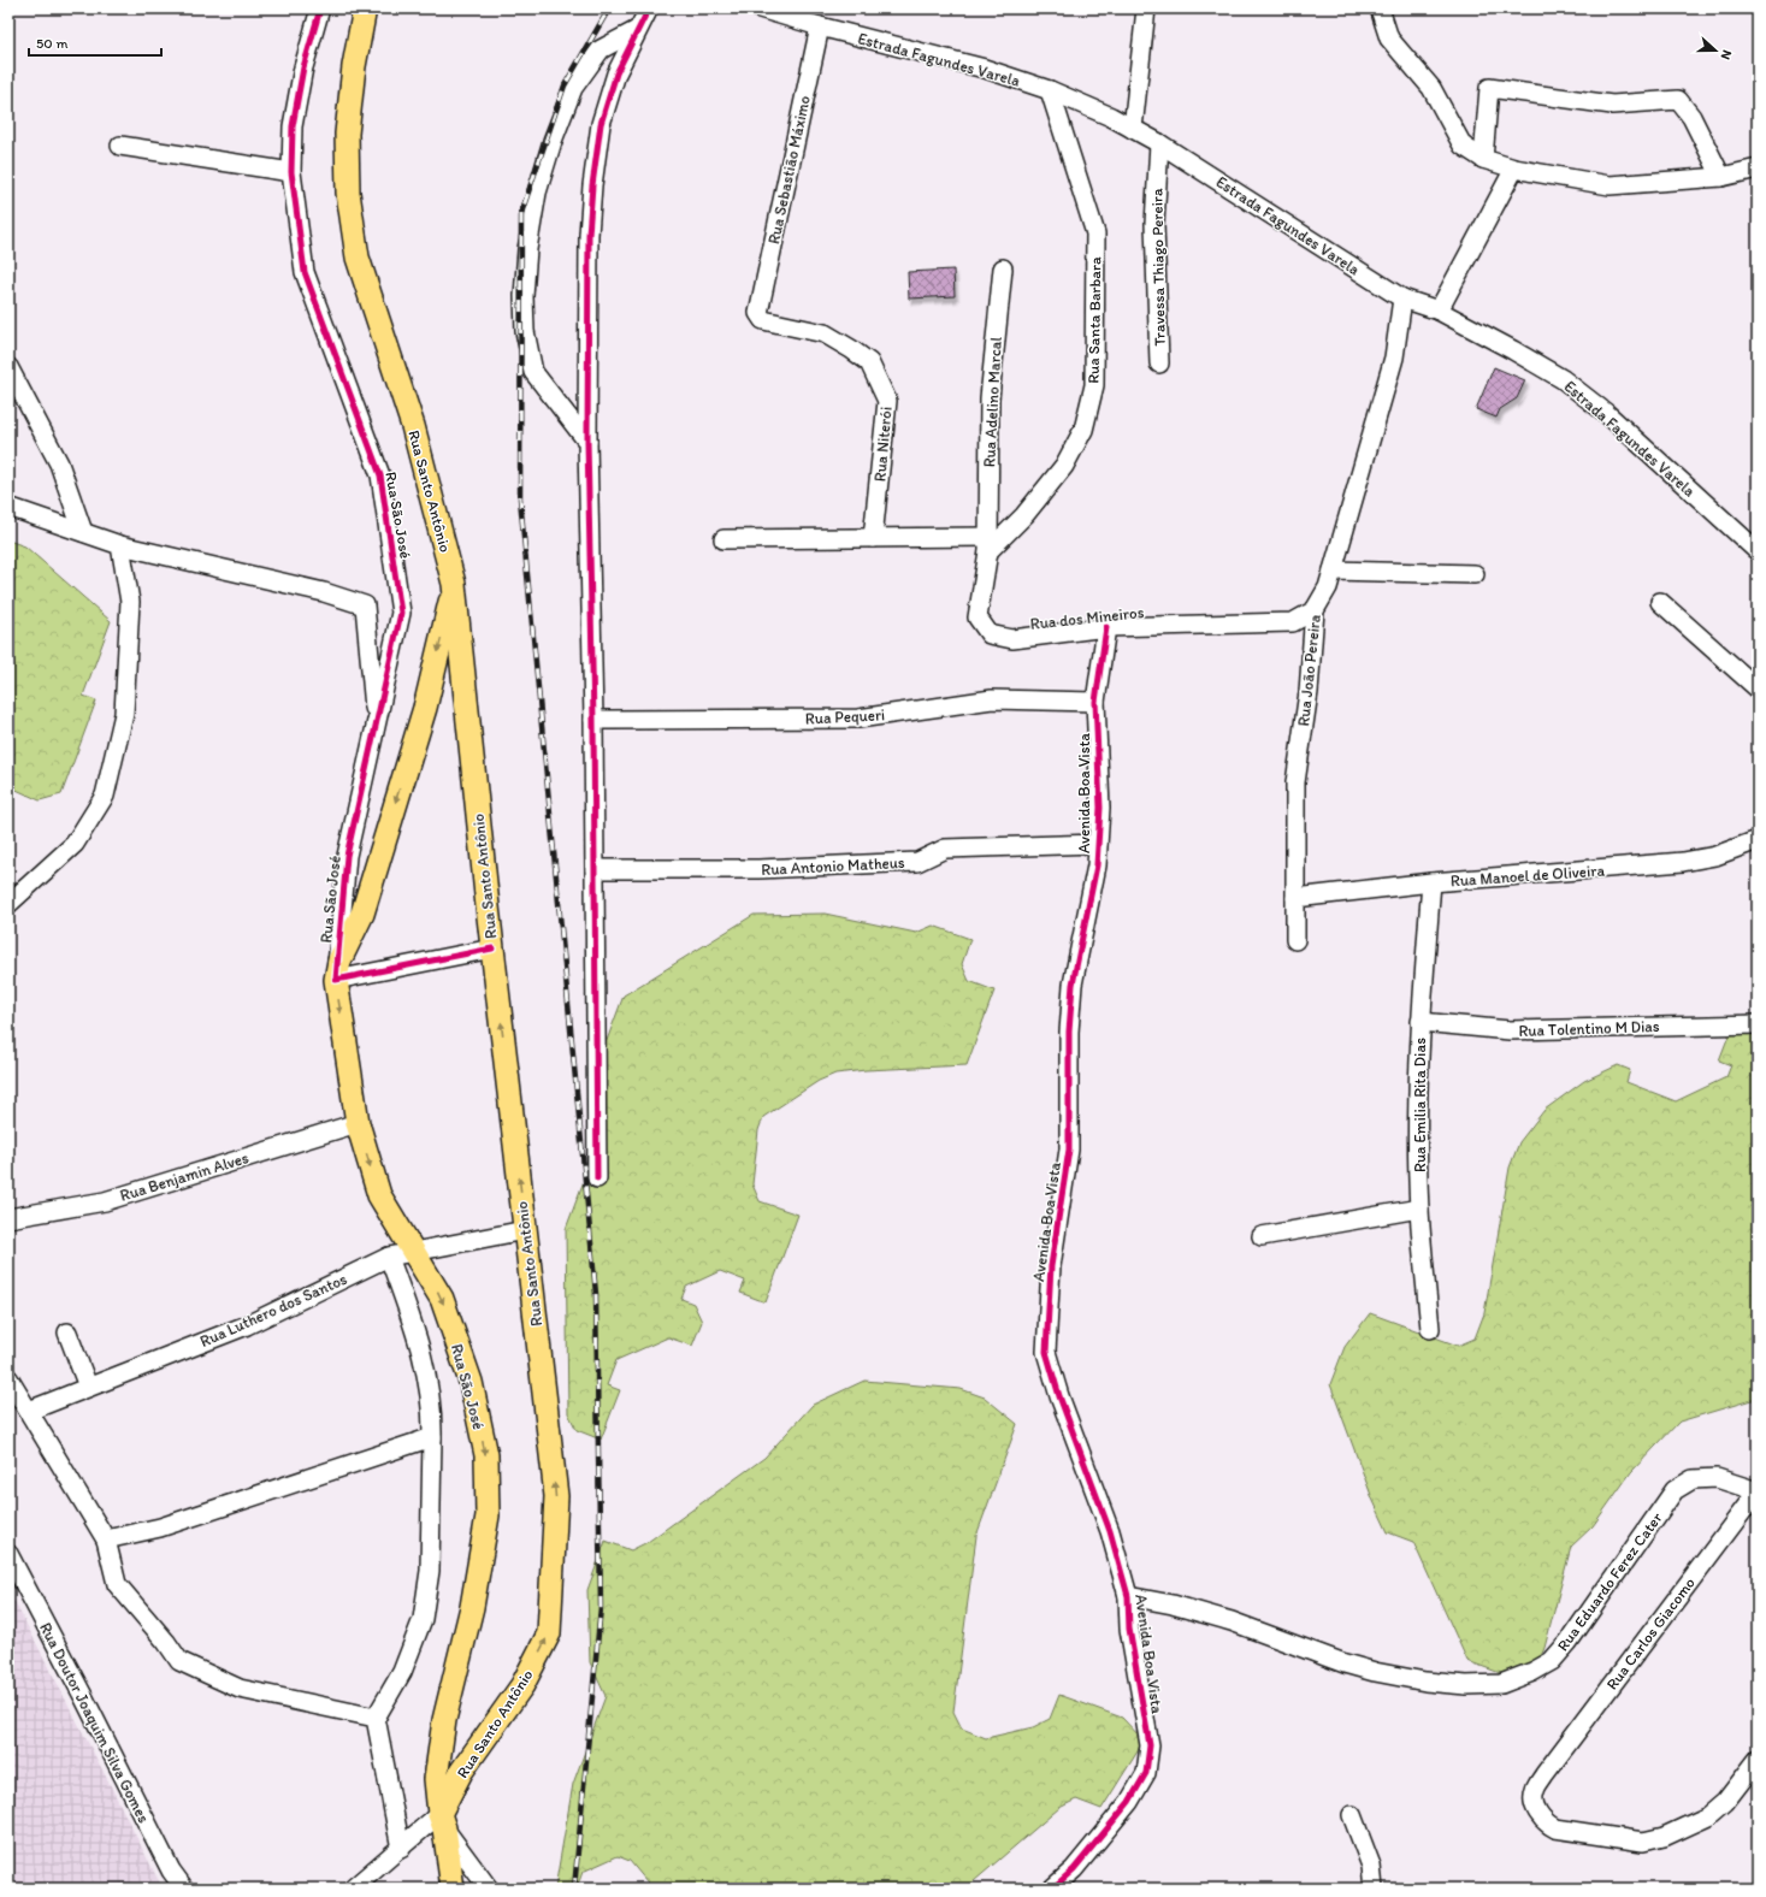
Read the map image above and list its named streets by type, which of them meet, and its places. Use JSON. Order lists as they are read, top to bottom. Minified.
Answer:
{"streets":{"main road":["Rua Santo Antônio","Rua São José"],"street":["Estrada Fagundes Varela","Rua Sebastião Máximo","Travessa Thiago Pereira","Rua Santa Barbara","Rua Adelino Marcal","Rua Niterói","Rua dos Mineiros","Rua João Pereira","Rua Pequeri","Avenida Boa Vista","Rua Antonio Matheus","Rua Manoel de Oliveira","Rua Tolentino M Dias","Rua Emilia Rita Dias","Rua Benjamin Alves","Rua Luthero dos Santos","Rua Eduardo Ferez Cater","Rua Carlos Giacomo","Rua Doutor Joaquim Silva Gomes"]},"crossings":[["Estrada Fagundes Varela","Rua Sebastião Máximo"],["Estrada Fagundes Varela","Travessa Thiago Pereira"],["Estrada Fagundes Varela","Rua Santa Barbara"],["Estrada Fagundes Varela","Rua João Pereira"],["Rua Sebastião Máximo","Rua Niterói"],["Rua Santa Barbara","Rua Adelino Marcal"],["Rua Santa Barbara","Rua dos Mineiros"],["Rua Adelino Marcal","Rua dos Mineiros"],["Rua Santo Antônio","Rua São José"],["Rua Santo Antônio","Rua Luthero dos Santos"],["Rua São José","Rua Benjamin Alves"],["Rua São José","Rua Luthero dos Santos"],["Rua dos Mineiros","Rua João Pereira"],["Rua dos Mineiros","Avenida Boa Vista"],["Rua João Pereira","Rua Manoel de Oliveira"],["Rua Pequeri","Avenida Boa Vista"],["Avenida Boa Vista","Rua Antonio Matheus"],["Avenida Boa Vista","Rua Eduardo Ferez Cater"],["Rua Manoel de Oliveira","Rua Emilia Rita Dias"],["Rua Tolentino M Dias","Rua Emilia Rita Dias"],["Rua Eduardo Ferez Cater","Rua Carlos Giacomo"]],"one_way":["Rua Santo Antônio"],"scale_bar":"50 m","north":"right"}
